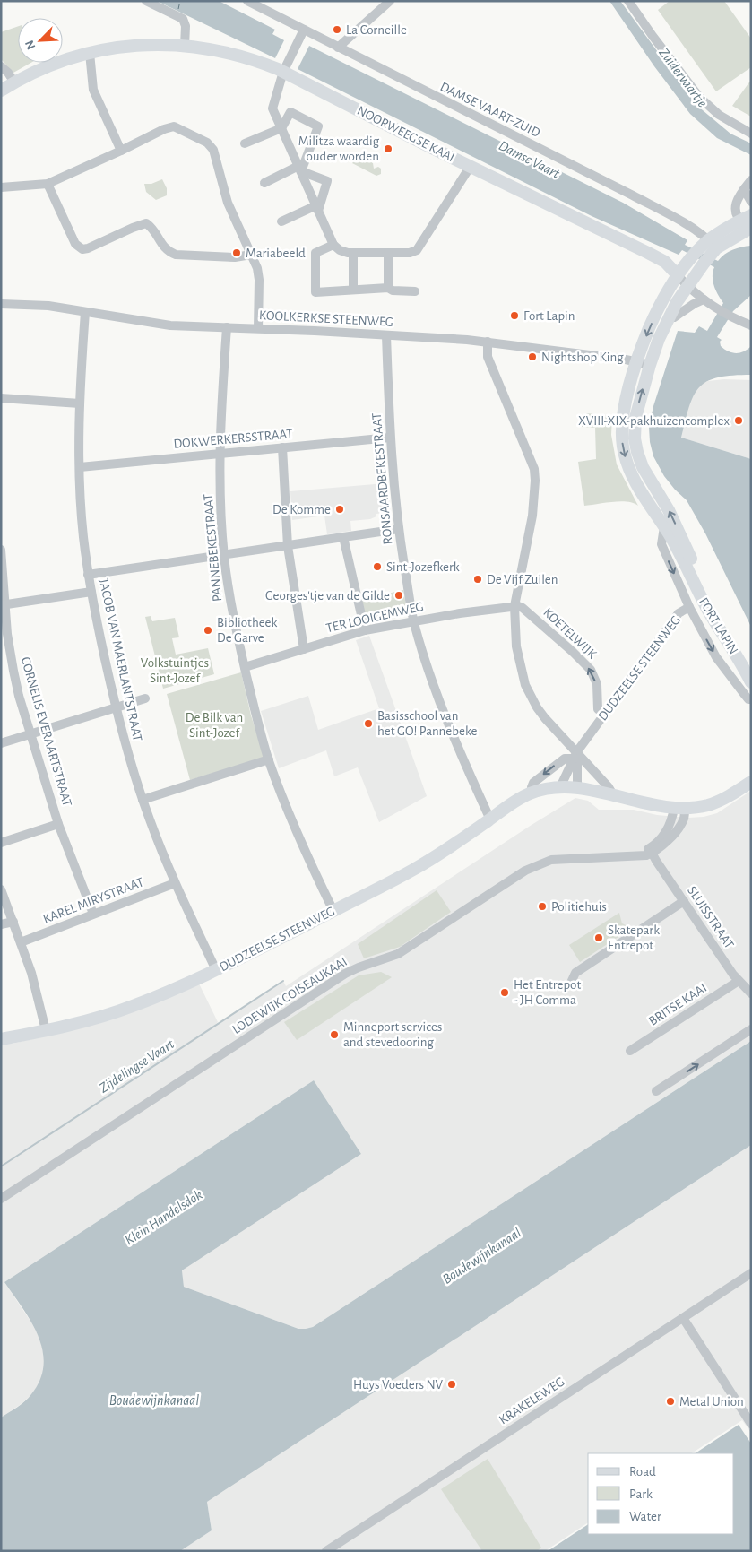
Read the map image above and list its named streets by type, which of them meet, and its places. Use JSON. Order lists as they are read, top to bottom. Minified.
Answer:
{"streets":{"main road":["NOORWEEGSE KAAI","FORT LAPIN","DUDZEELSE STEENWEG"],"street":["DAMSE VAART-ZUID","KOOLKERKSE STEENWEG","DOKWERKERSSTRAAT","RONSAARDBEKESTRAAT","PANNEBEKESTRAAT","TER LOOIGEMWEG","KOETELWIJK","JACOB VAN MAERLANTSTRAAT","CORNELIS EVERAARTSTRAAT","KAREL MIRYSTRAAT","SLUISSTRAAT","LODEWIJK COISEAUKAAI","BRITSE KAAI","KRAKELEWEG"]},"crossings":[["DAMSE VAART-ZUID","FORT LAPIN"],["NOORWEEGSE KAAI","FORT LAPIN"],["KOOLKERKSE STEENWEG","RONSAARDBEKESTRAAT"],["KOOLKERKSE STEENWEG","PANNEBEKESTRAAT"],["KOOLKERKSE STEENWEG","FORT LAPIN"],["KOOLKERKSE STEENWEG","JACOB VAN MAERLANTSTRAAT"],["DOKWERKERSSTRAAT","RONSAARDBEKESTRAAT"],["DOKWERKERSSTRAAT","PANNEBEKESTRAAT"],["DOKWERKERSSTRAAT","JACOB VAN MAERLANTSTRAAT"],["RONSAARDBEKESTRAAT","TER LOOIGEMWEG"],["RONSAARDBEKESTRAAT","DUDZEELSE STEENWEG"],["PANNEBEKESTRAAT","TER LOOIGEMWEG"],["PANNEBEKESTRAAT","DUDZEELSE STEENWEG"],["TER LOOIGEMWEG","KOETELWIJK"],["FORT LAPIN","DUDZEELSE STEENWEG"],["KOETELWIJK","DUDZEELSE STEENWEG"],["JACOB VAN MAERLANTSTRAAT","DUDZEELSE STEENWEG"],["JACOB VAN MAERLANTSTRAAT","KAREL MIRYSTRAAT"],["CORNELIS EVERAARTSTRAAT","KAREL MIRYSTRAAT"],["SLUISSTRAAT","LODEWIJK COISEAUKAAI"],["SLUISSTRAAT","BRITSE KAAI"]],"water":["Zuidervaartje","Damse Vaart","Zijdelingse Vaart","Klein Handelsdok","Boudewijnkanaal"],"parks":["Volkstuintjes Sint-Jozef","De Bilk van Sint-Jozef"],"places":["La Corneille","Militza waardig ouder worden","Mariabeeld","Fort Lapin","Nightshop King","XVIII-XIX-pakhuizencomplex","De Komme","Sint-Jozefkerk","De Vijf Zuilen","Georges'tje van de Gilde","Bibliotheek De Garve","Basisschool van het GO! Pannebeke","Politiehuis","Skatepark Entrepot","Het Entrepot - JH Comma","Minneport services and stevedooring","Huys Voeders NV","Metal Union"],"legend":["Road","Park","Water"],"north":"bottom left"}
